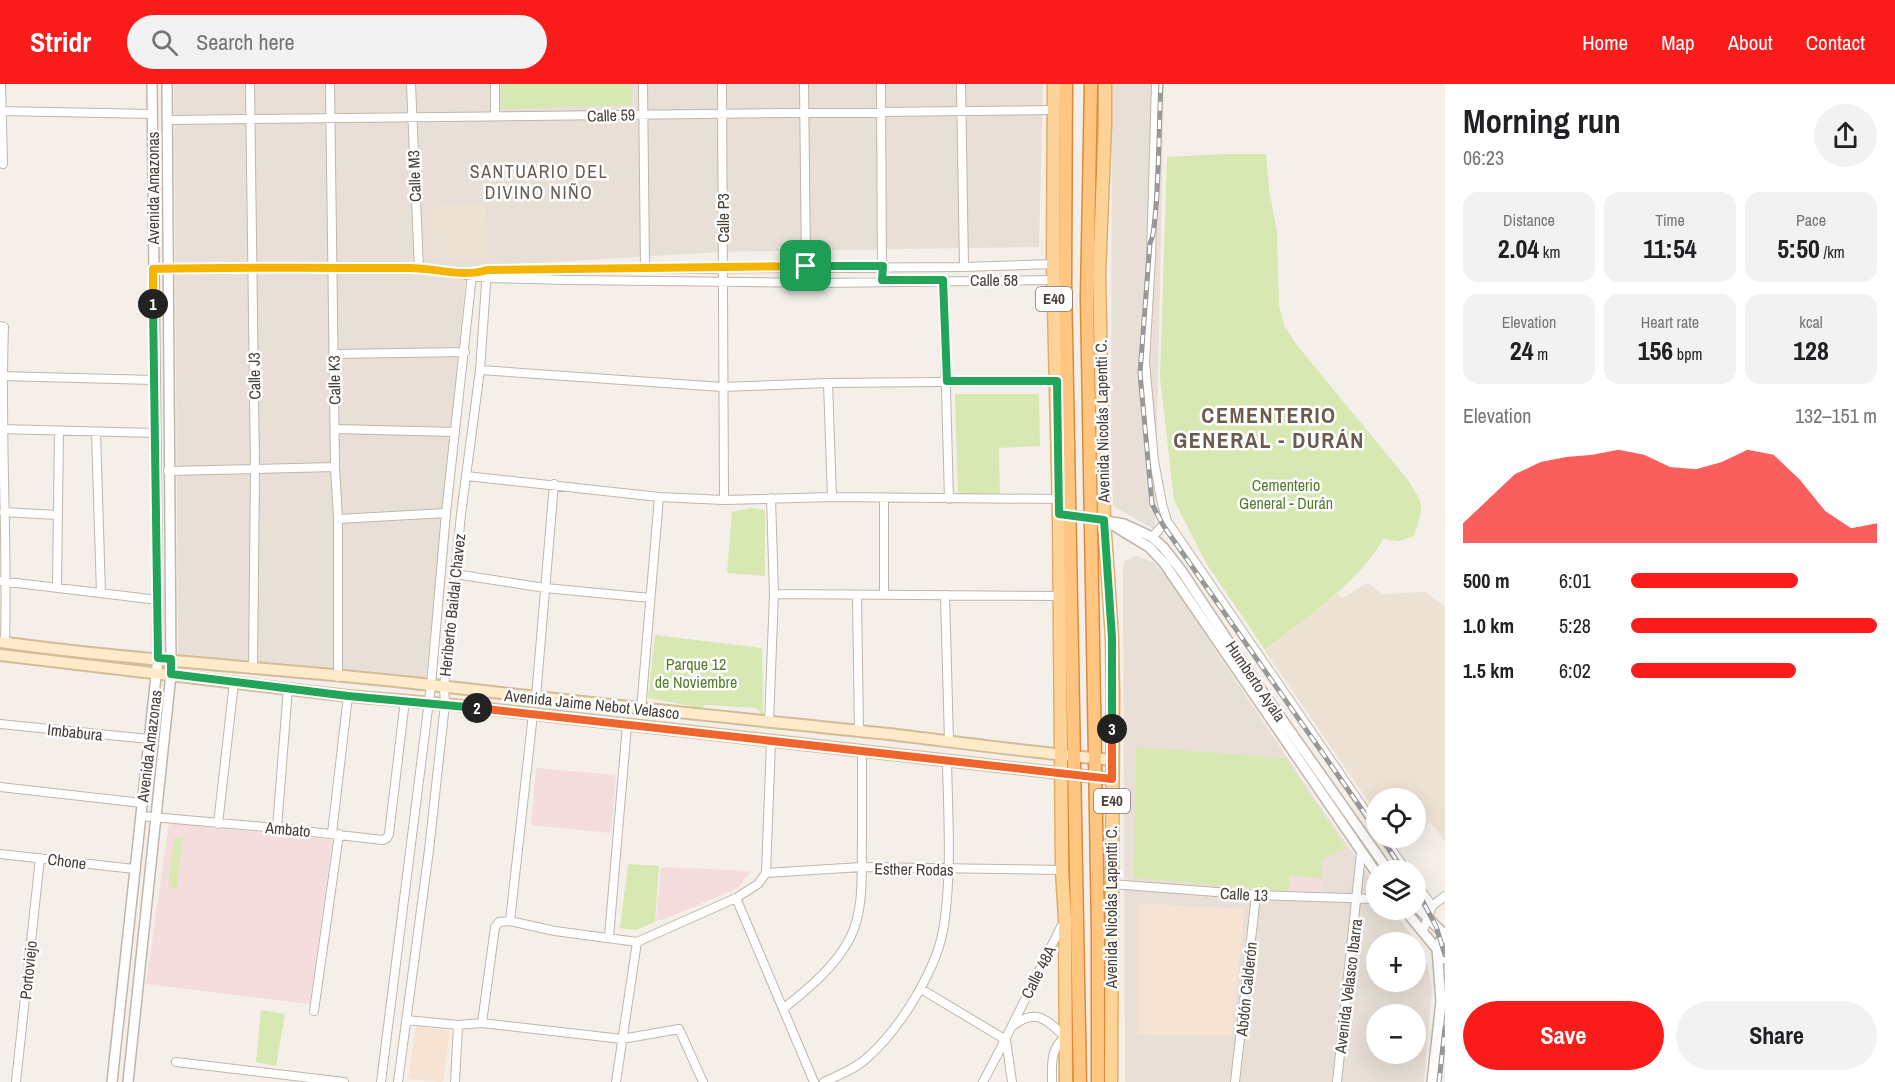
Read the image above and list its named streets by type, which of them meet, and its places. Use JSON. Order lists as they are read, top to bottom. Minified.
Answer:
{"streets":{"highway":["E40","Avenida Nicolás Lapentti C."],"main road":["Avenida Jaime Nebot Velasco"],"street":["Calle 59","Calle M3","Avenida Amazonas","Calle P3","Calle 58","Calle J3","Calle K3","Heriberto Baidal Chavez","Humberto Ayala","Imbabura","Ambato","Chone","Esther Rodas","Calle 13","Portoviejo","Calle 48A","Avenida Velasco Ibarra","Abdón Calderón"]},"crossings":[["Calle 59","Calle M3"],["Calle 59","Avenida Amazonas"],["Calle 59","Calle P3"],["Calle 59","Calle J3"],["Calle 59","Calle K3"],["Calle 59","Avenida Nicolás Lapentti C."],["Avenida Amazonas","Avenida Jaime Nebot Velasco"],["Avenida Amazonas","Imbabura"],["Avenida Amazonas","Ambato"],["Avenida Amazonas","Chone"],["Calle P3","Calle 58"],["Calle 58","Avenida Nicolás Lapentti C."],["Calle 58","Heriberto Baidal Chavez"],["Calle J3","Avenida Jaime Nebot Velasco"],["Calle K3","Avenida Jaime Nebot Velasco"],["Avenida Nicolás Lapentti C.","Humberto Ayala"],["Avenida Nicolás Lapentti C.","Avenida Jaime Nebot Velasco"],["Avenida Nicolás Lapentti C.","Esther Rodas"],["Avenida Nicolás Lapentti C.","Calle 13"],["Avenida Nicolás Lapentti C.","Calle 48A"],["Heriberto Baidal Chavez","Avenida Jaime Nebot Velasco"],["Humberto Ayala","Avenida Velasco Ibarra"],["Avenida Jaime Nebot Velasco","Ambato"],["Chone","Portoviejo"],["Calle 13","Avenida Velasco Ibarra"],["Calle 13","Abdón Calderón"]],"districts":["SANTUARIO DEL DIVINO NIÑO","CEMENTERIO GENERAL - DURÁN"],"parks":["Cementerio General - Durán","Parque 12 de Noviembre"],"page":{"header":"Stridr","search":"Search here","nav":["Home","Map","About","Contact"],"heading":["Morning run","06:23"],"stats":[["Distance","2.04 km"],["Time","11:54"],["Pace","5:50 /km"],["Elevation","24 m"],["Heart rate","156 bpm"],["kcal","128"]],"pins":["1","2","3"],"chart":["Elevation","132–151 m"],"list":[{"name":"500 m","note":"6:01"},{"name":"1.0 km","note":"5:28"},{"name":"1.5 km","note":"6:02"}],"map_buttons":["+","−"],"buttons":["Save","Share"]}}
